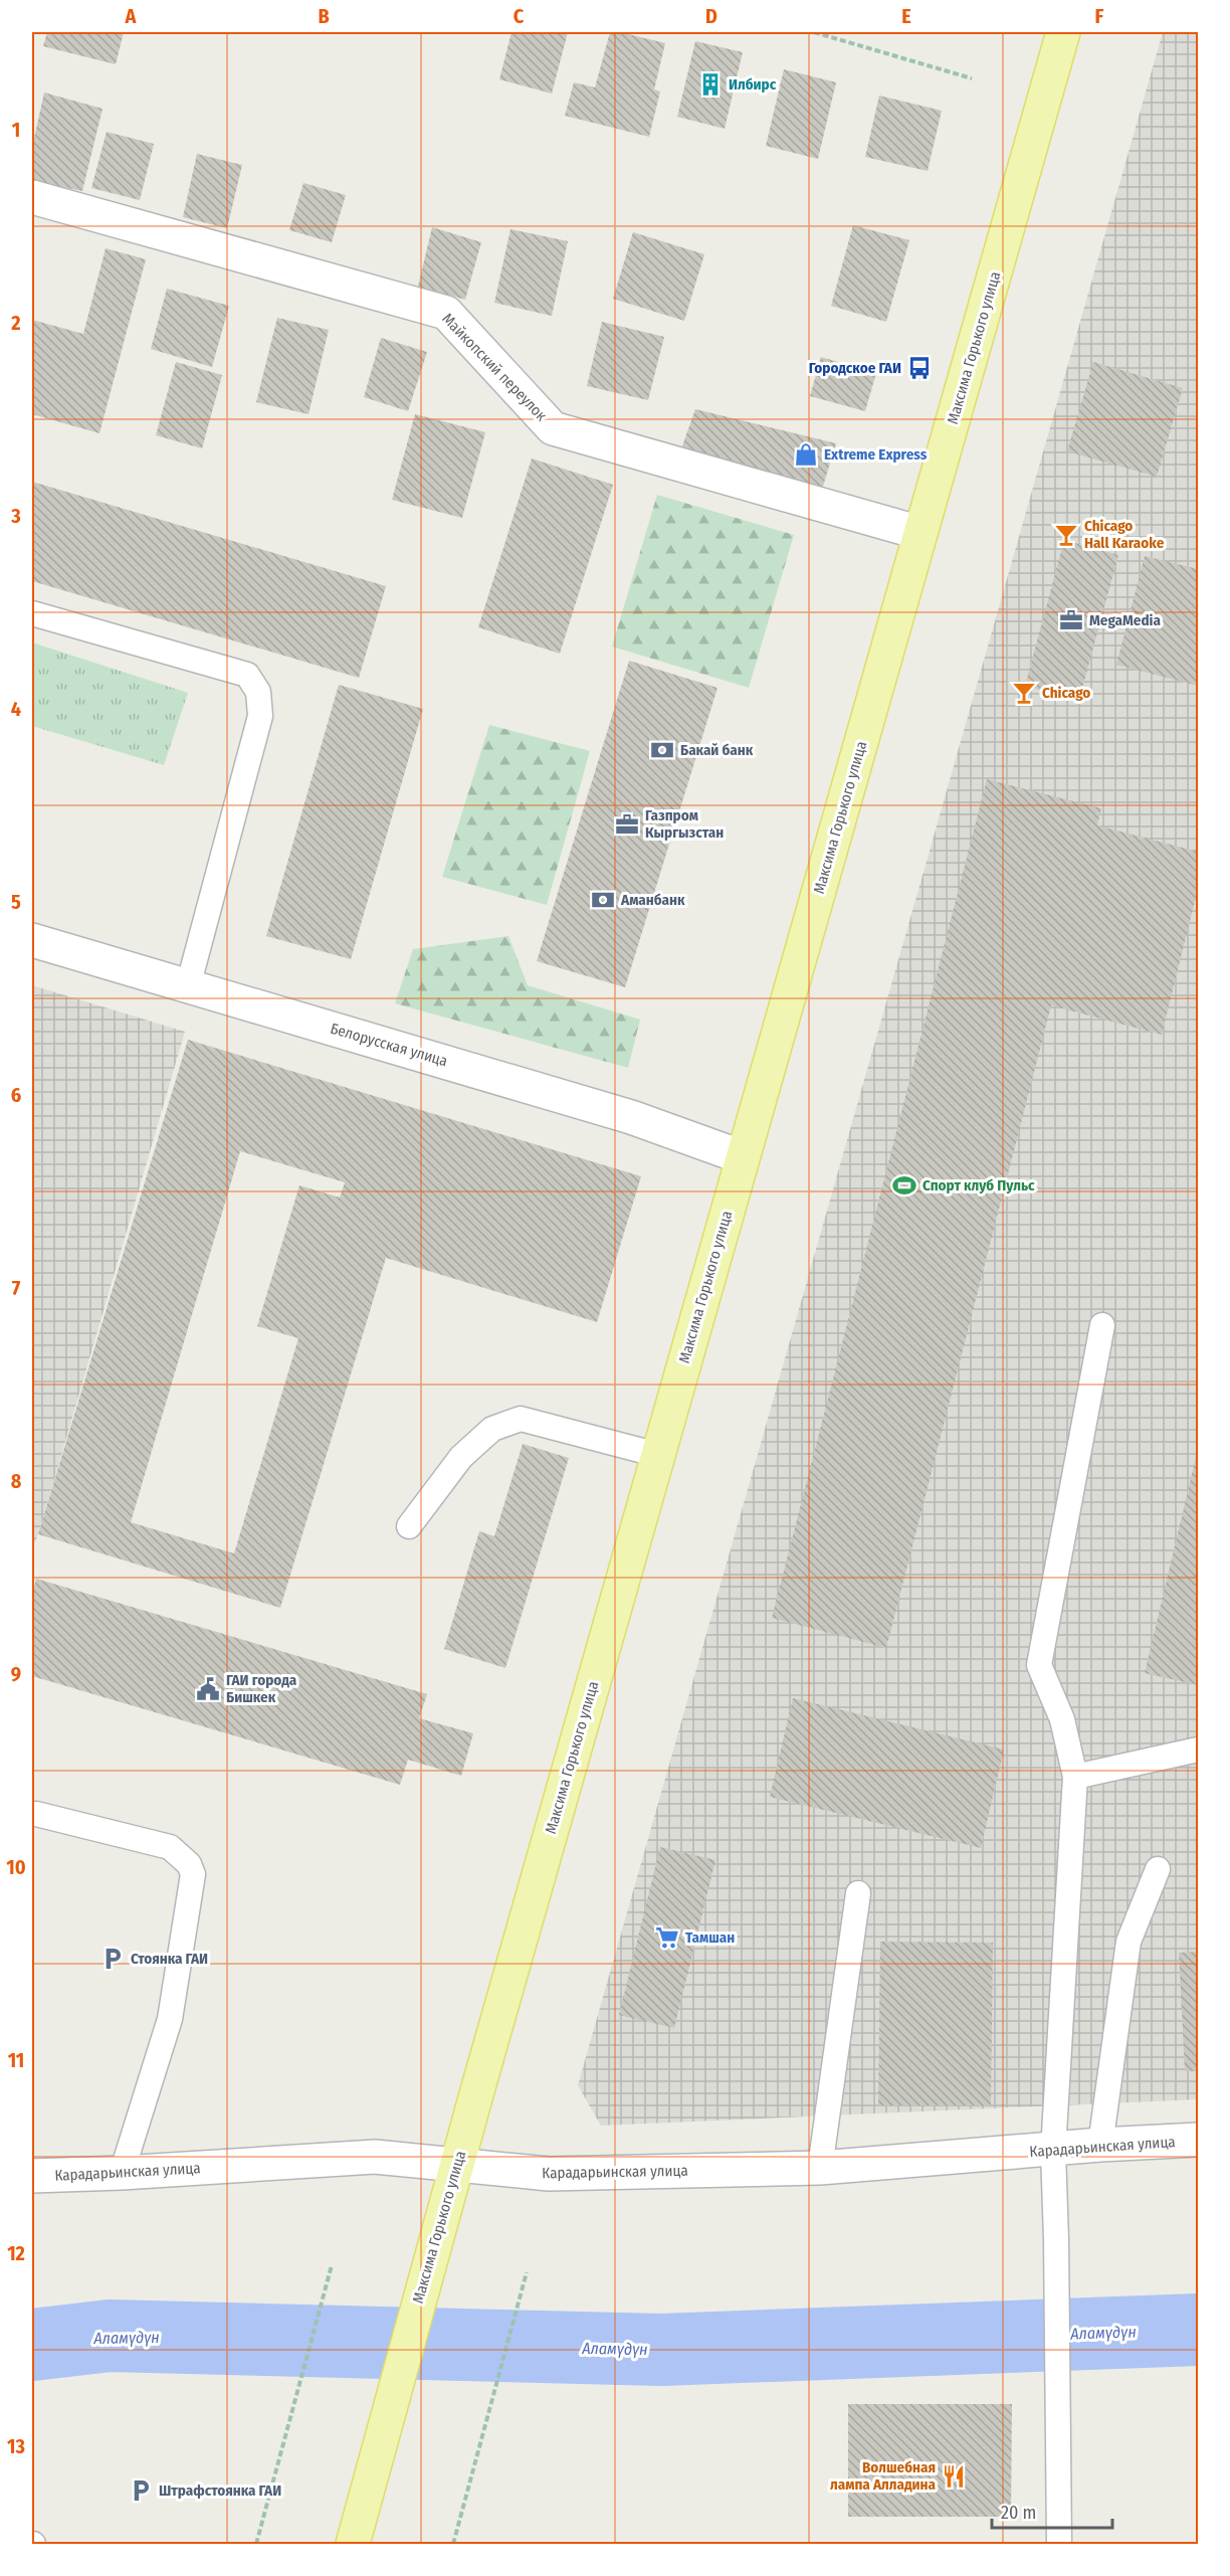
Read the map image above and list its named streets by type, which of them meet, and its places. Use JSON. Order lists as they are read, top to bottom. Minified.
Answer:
{"streets":{"main road":["Максима Горького улица"],"street":["Майкопский переулок","Белорусская улица","Карадарьинская улица"]},"crossings":[["Максима Горького улица","Майкопский переулок"],["Максима Горького улица","Белорусская улица"],["Максима Горького улица","Карадарьинская улица"]],"water":["Аламүдүн"],"places":{"building":["Илбирс"],"bus stop":["Городское ГАИ"],"shop":["Extreme Express"],"bar":["Chicago Hall Karaoke","Chicago"],"office":["MegaMedia","Газпром Кыргызстан"],"bank":["Бакай банк","Аманбанк"],"sports":["Спорт клуб Пульс"],"public building":["ГАИ города Бишкек"],"supermarket":["Тамшан"],"parking":["Стоянка ГАИ","Штрафстоянка ГАИ"],"restaurant":["Волшебная лампа Алладина"]},"scale_bar":"20 m","grid":{"columns":["A","B","C","D","E","F"],"rows":["1","2","3","4","5","6","7","8","9","10","11","12","13"]}}
